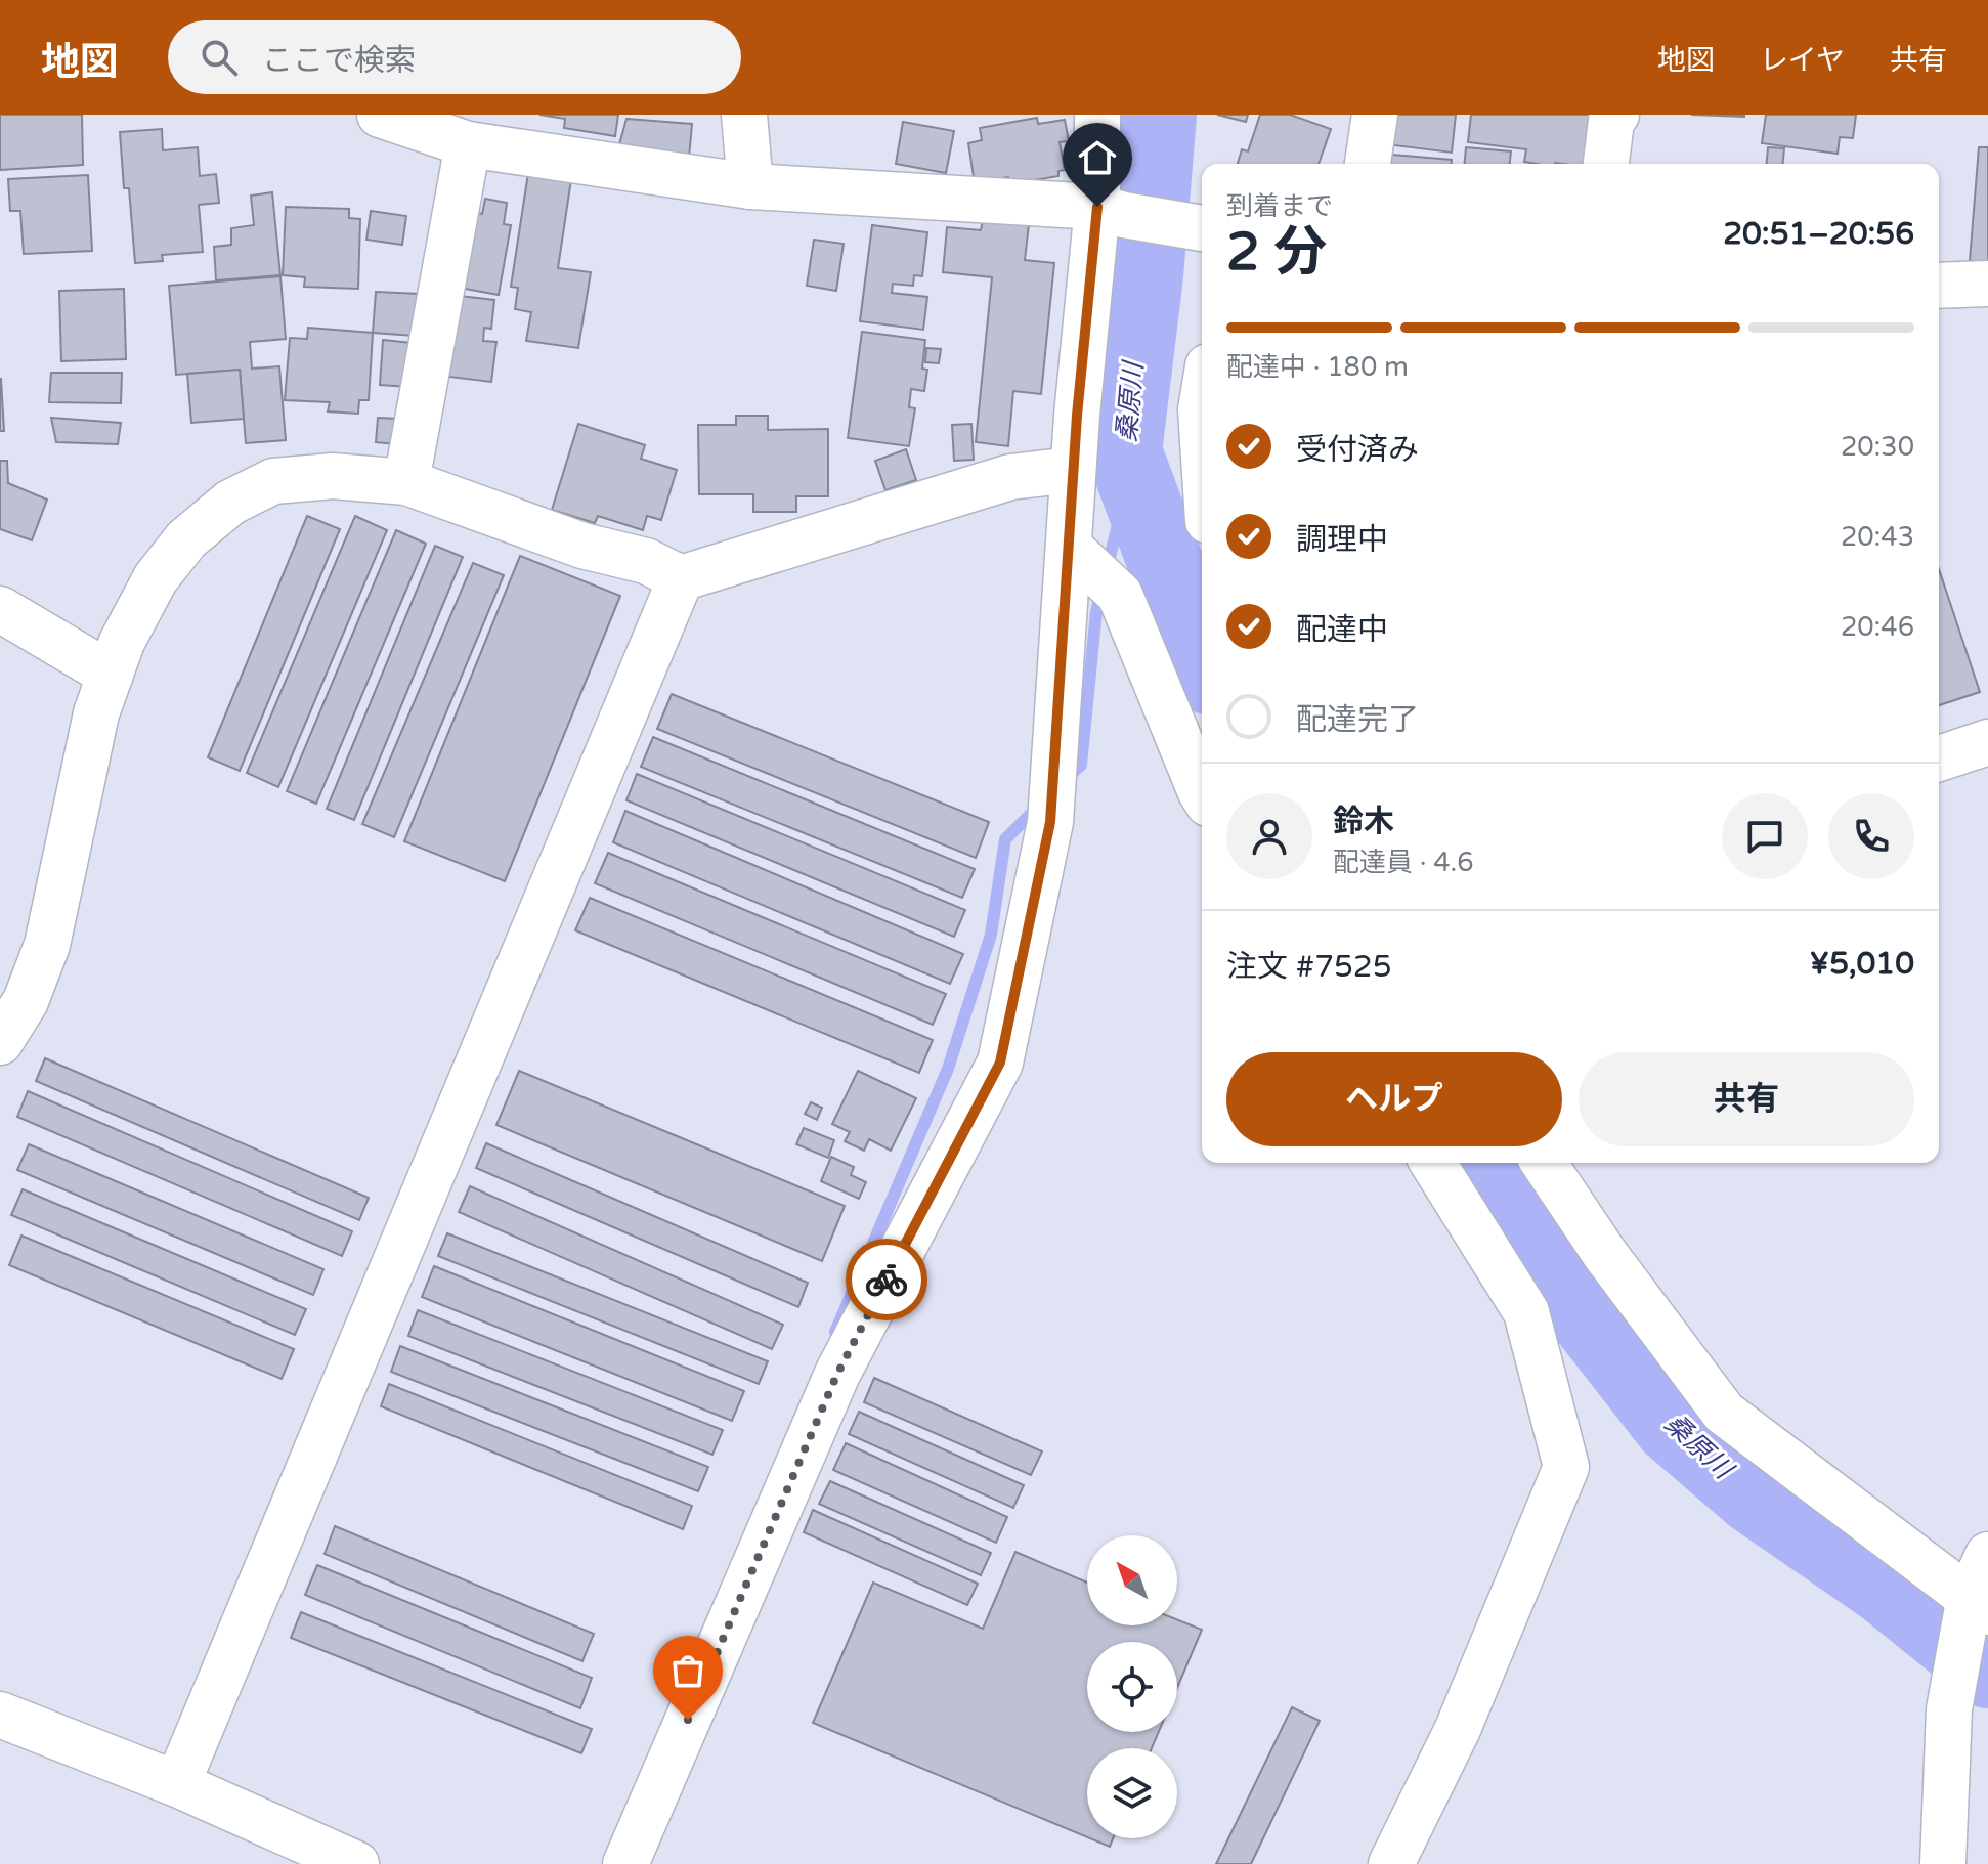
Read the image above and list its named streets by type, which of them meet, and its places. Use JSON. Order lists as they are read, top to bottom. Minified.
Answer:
{"water":["桑原川"],"north":"top left","page":{"header":"地図","search":"ここで検索","nav":["地図","レイヤ","共有"],"heading":["2 分","到着まで","20:51–20:56"],"panel":["鈴木","配達員 · 4.6","注文 #7525","¥5,010"],"bar":"配達中 · 180 m","list":[["受付済み","20:30"],["調理中","20:43"],["配達中","20:46"],"配達完了"],"buttons":["ヘルプ","共有"]}}
